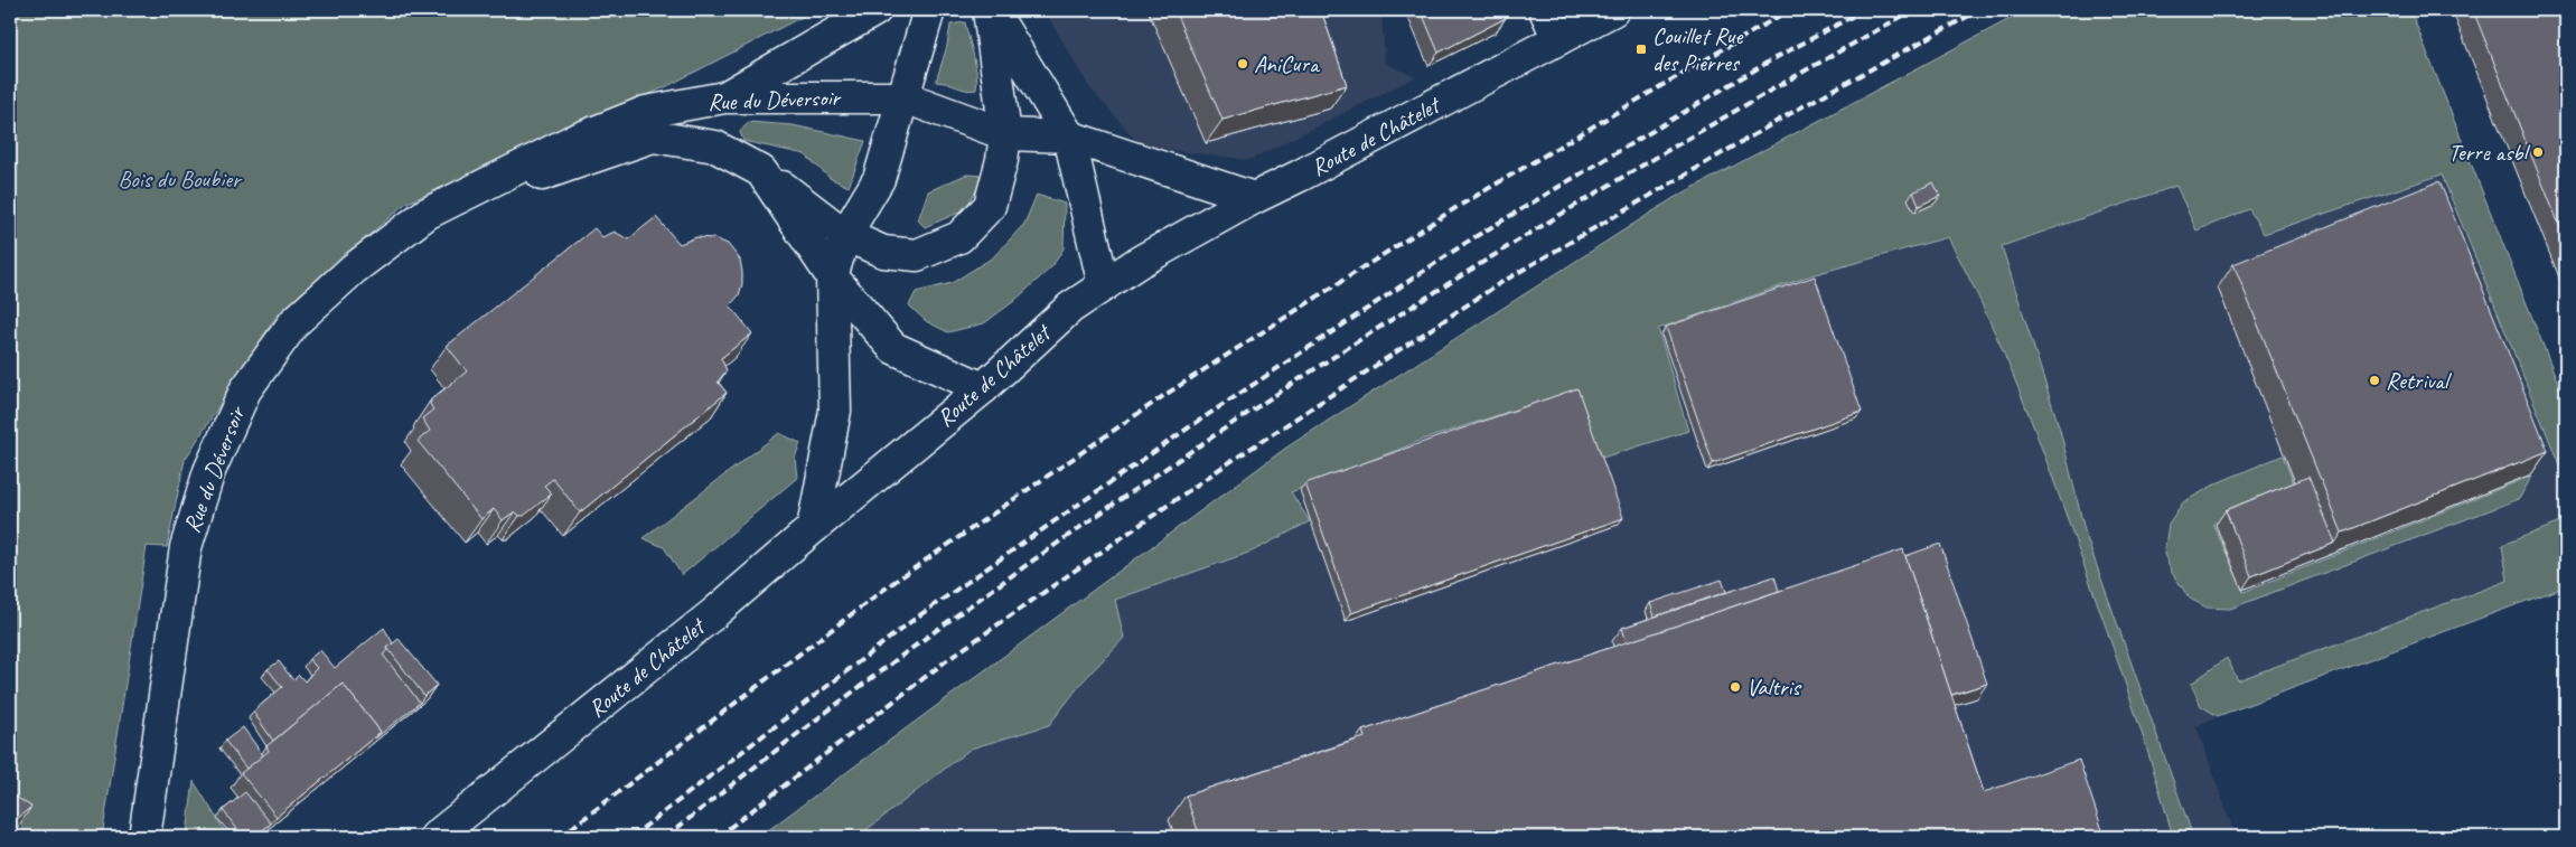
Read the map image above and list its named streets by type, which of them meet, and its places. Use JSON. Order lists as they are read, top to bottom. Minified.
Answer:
{"streets":{"main road":["Rue du Déversoir","Route de Châtelet"]},"crossings":[["Rue du Déversoir","Route de Châtelet"]],"parks":["Bois du Boubier"],"places":{"transit":["Couillet Rue des Pierres"],"other":["AniCura","Terre asbl","Retrival","Valtris"]}}
